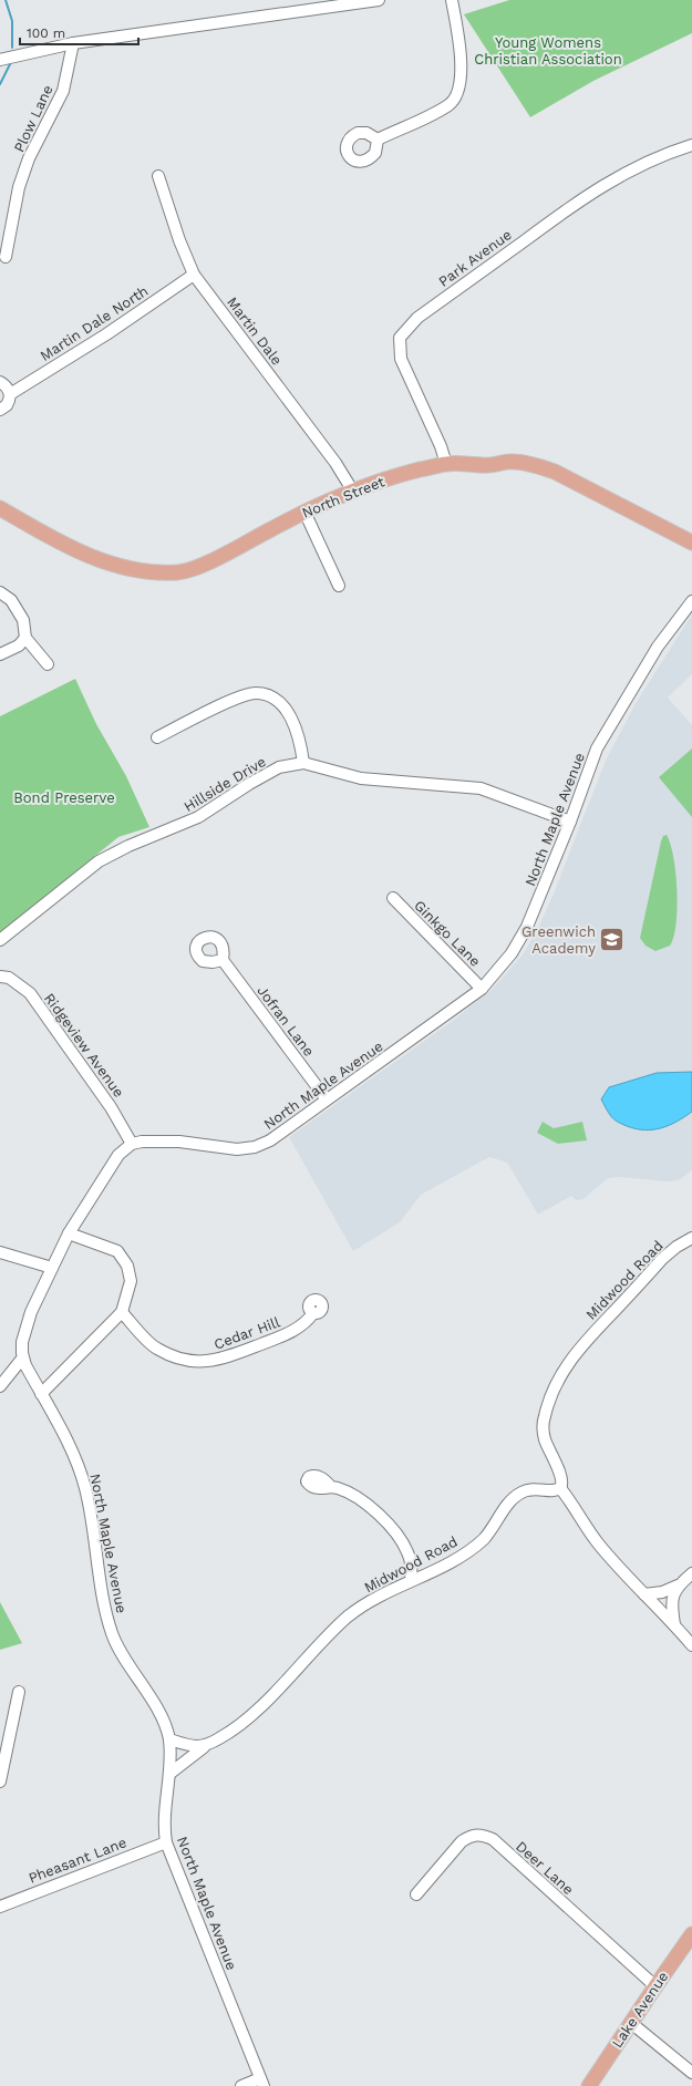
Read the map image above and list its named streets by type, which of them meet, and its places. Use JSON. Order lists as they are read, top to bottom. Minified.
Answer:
{"streets":{"main road":["North Street","Lake Avenue"],"street":["Plow Lane","Park Avenue","Martin Dale North","Martin Dale","Hillside Drive","North Maple Avenue","Ginkgo Lane","Jofran Lane","Ridgeview Avenue","Midwood Road","Cedar Hill","Pheasant Lane","Deer Lane"]},"crossings":[["Park Avenue","North Street"],["Martin Dale North","Martin Dale"],["Martin Dale","North Street"],["Hillside Drive","North Maple Avenue"],["North Maple Avenue","Ginkgo Lane"],["North Maple Avenue","Jofran Lane"],["North Maple Avenue","Ridgeview Avenue"],["North Maple Avenue","Midwood Road"],["North Maple Avenue","Pheasant Lane"],["Deer Lane","Lake Avenue"]],"parks":["Young Womens Christian Association","Bond Preserve"],"places":{"school or university":["Greenwich Academy"]},"scale_bar":"100 m"}
